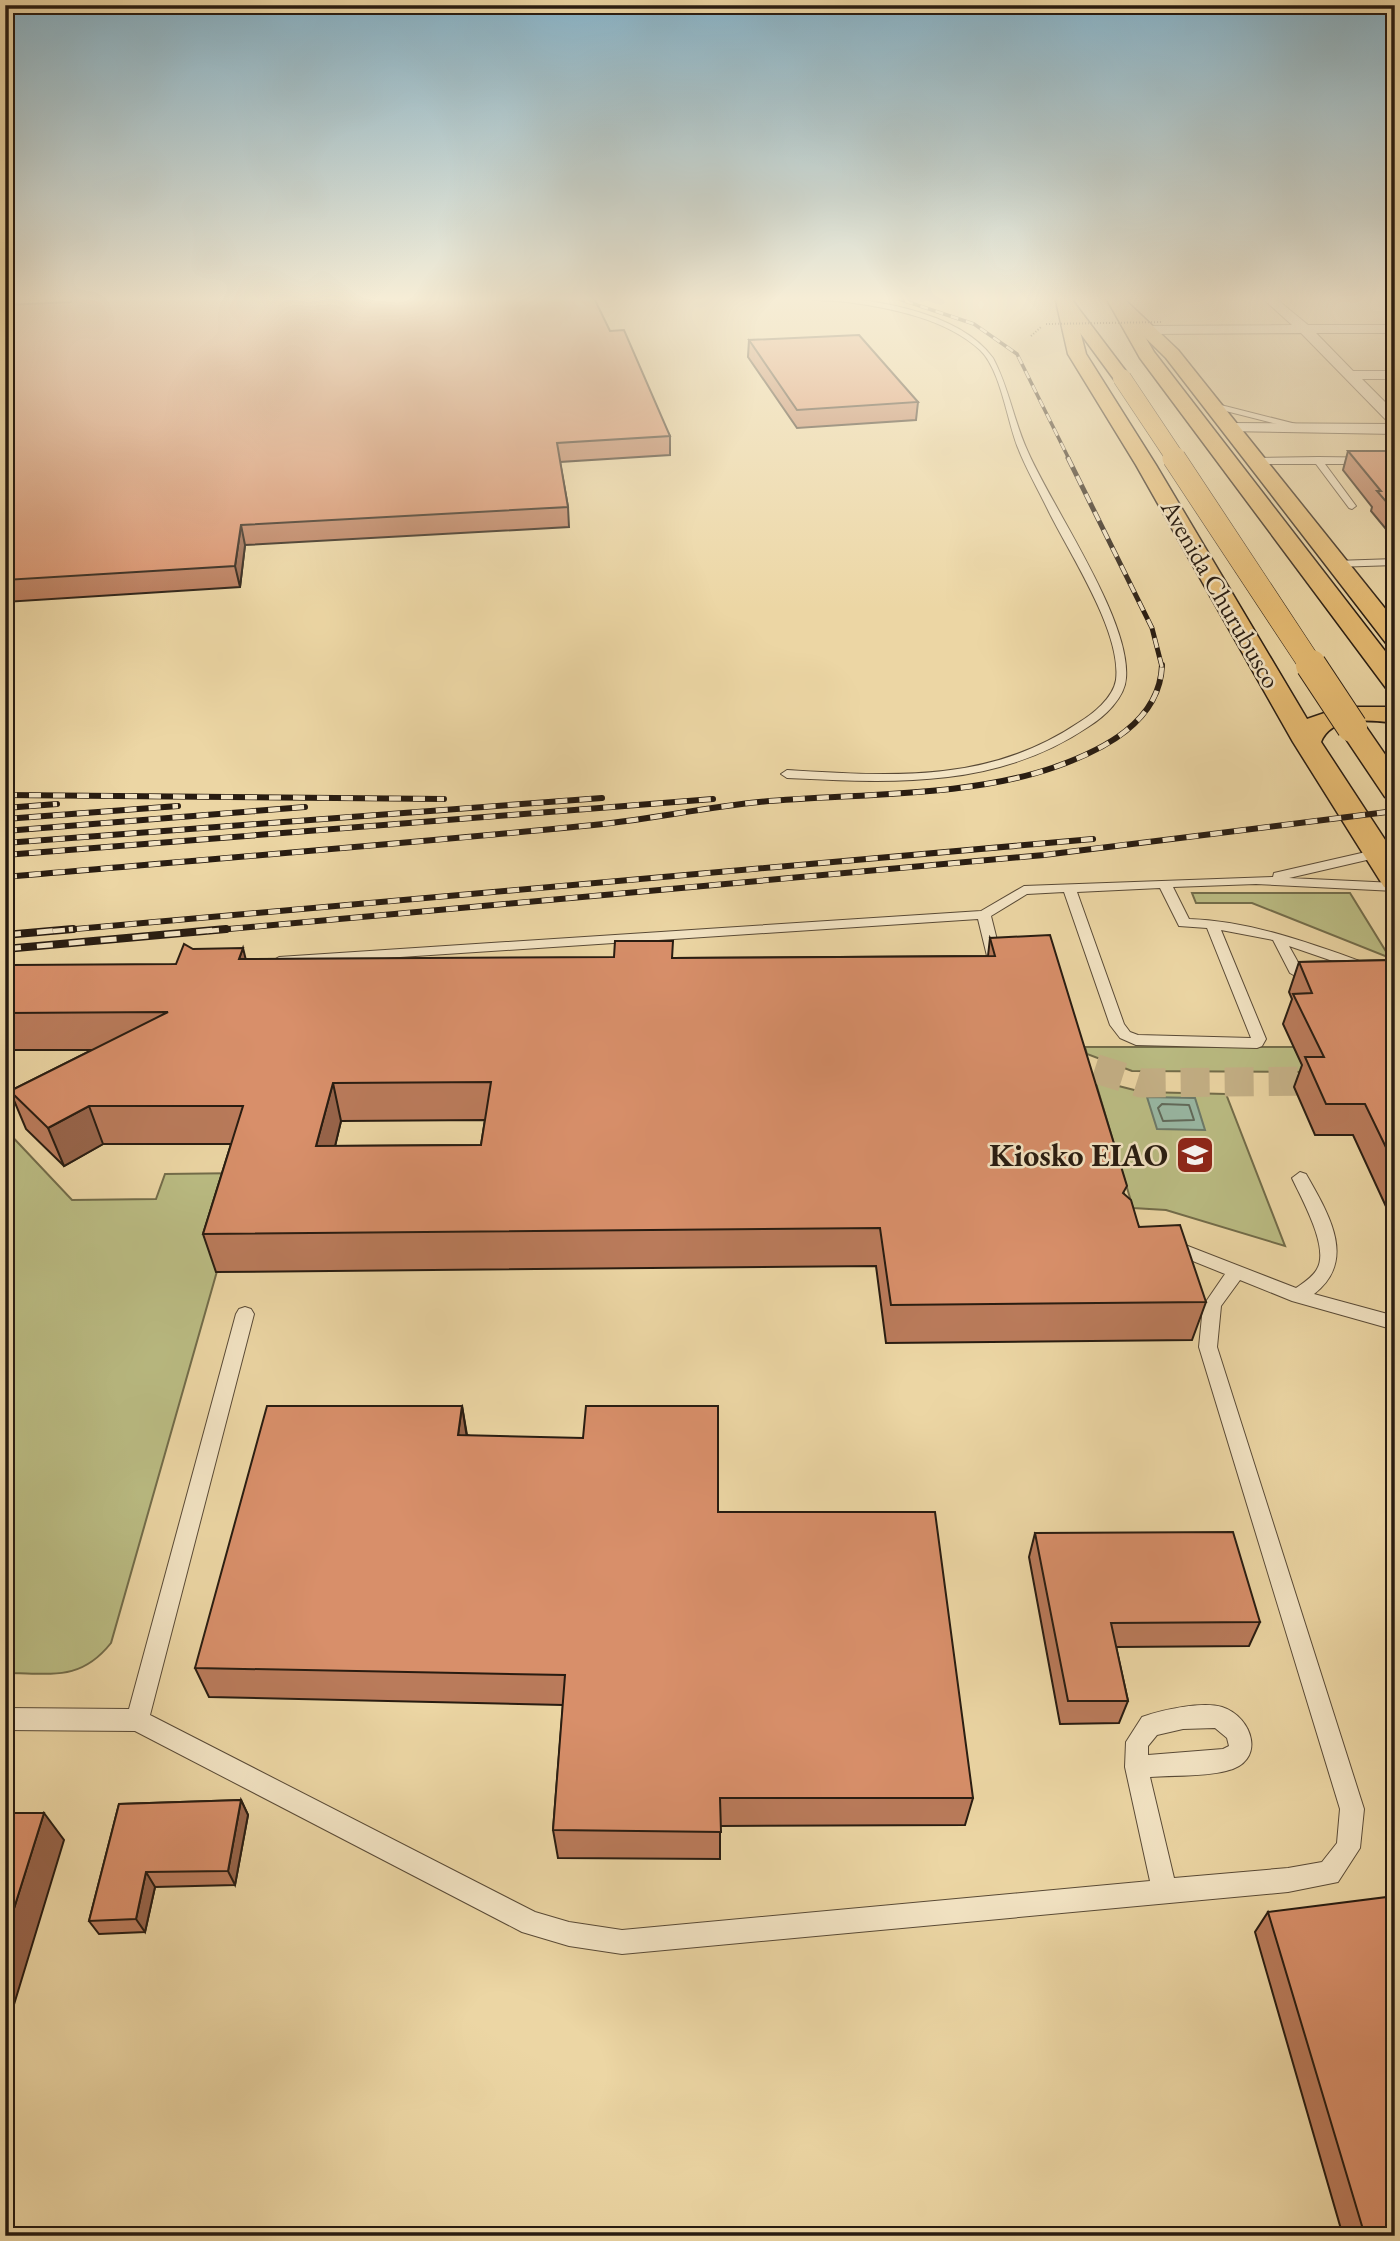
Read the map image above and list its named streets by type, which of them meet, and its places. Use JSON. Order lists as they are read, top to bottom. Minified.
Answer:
{"streets":{"main road":["Avenida Churubusco"]},"places":{"school or university":["Kiosko EIAO"]}}
